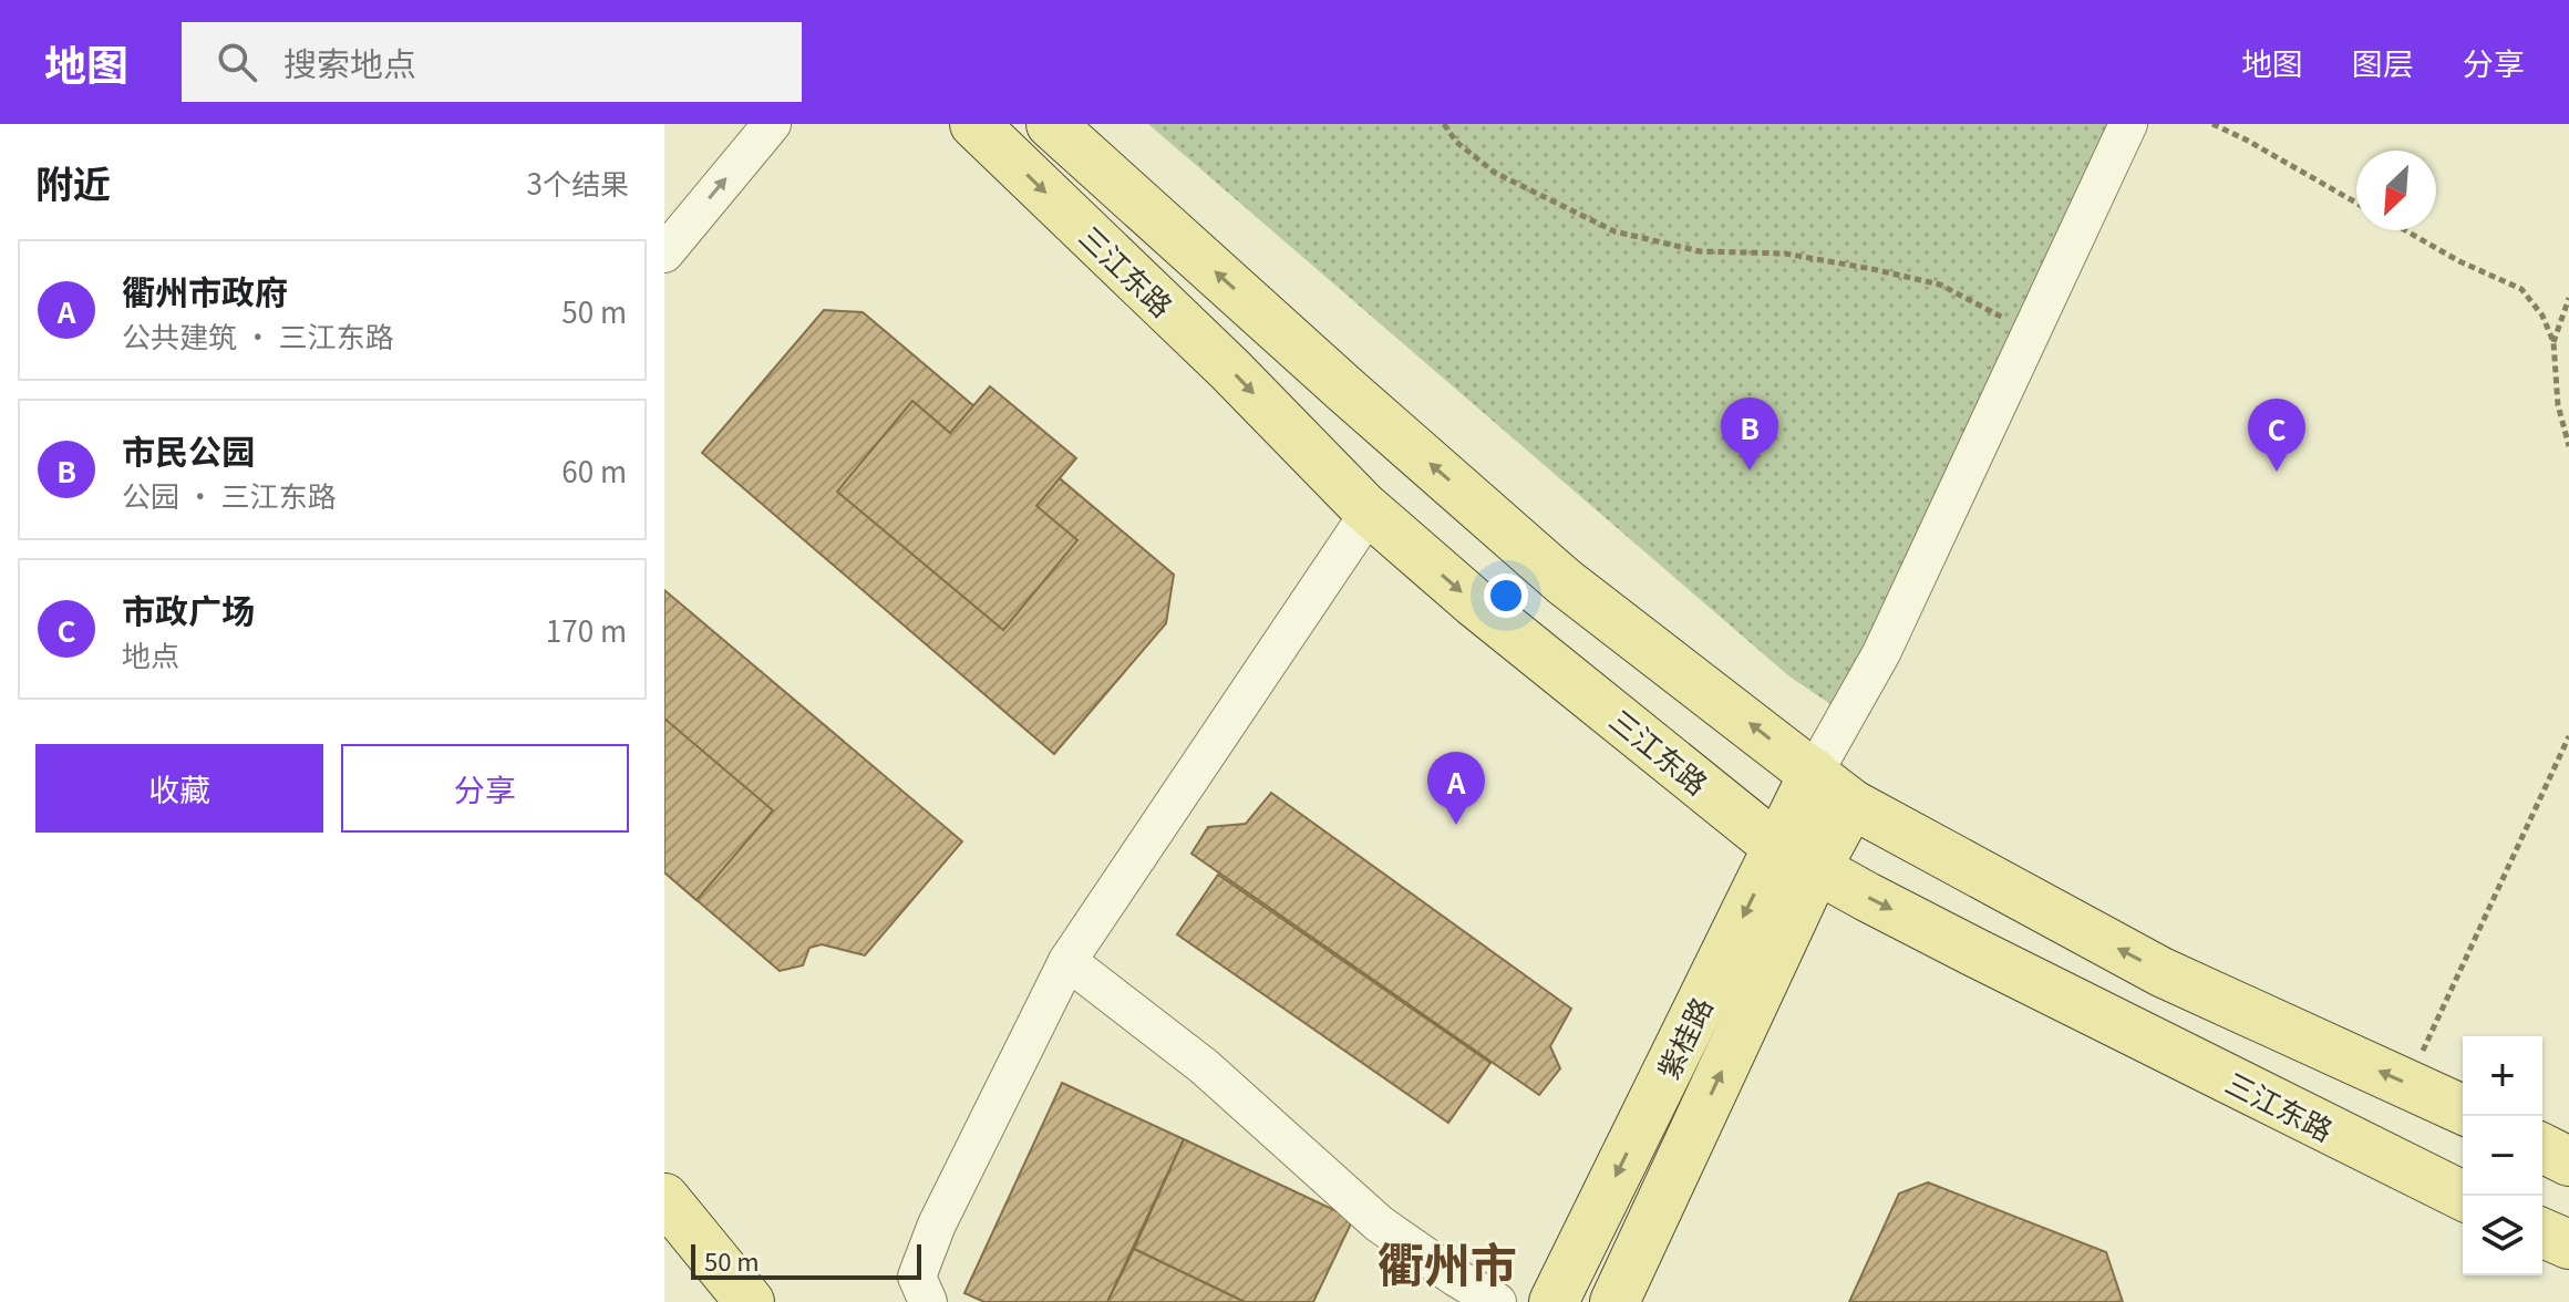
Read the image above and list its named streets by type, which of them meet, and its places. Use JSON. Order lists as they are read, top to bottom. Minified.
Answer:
{"streets":{"main road":["三江东路","紫桂路"]},"crossings":[["三江东路","紫桂路"]],"districts":["衢州市"],"scale_bar":"50 m","north":"bottom left","page":{"header":"地图","search":"搜索地点","nav":["地图","图层","分享"],"heading":["附近","3个结果"],"list":[{"mark":"A","name":"衢州市政府","note":"公共建筑 · 三江东路","value":"50 m"},{"mark":"B","name":"市民公园","note":"公园 · 三江东路","value":"60 m"},{"mark":"C","name":"市政广场","note":"地点","value":"170 m"}],"pins":["B","C","A"],"buttons":["收藏","分享"],"map_buttons":["+","−"],"scale":"50 m"}}
